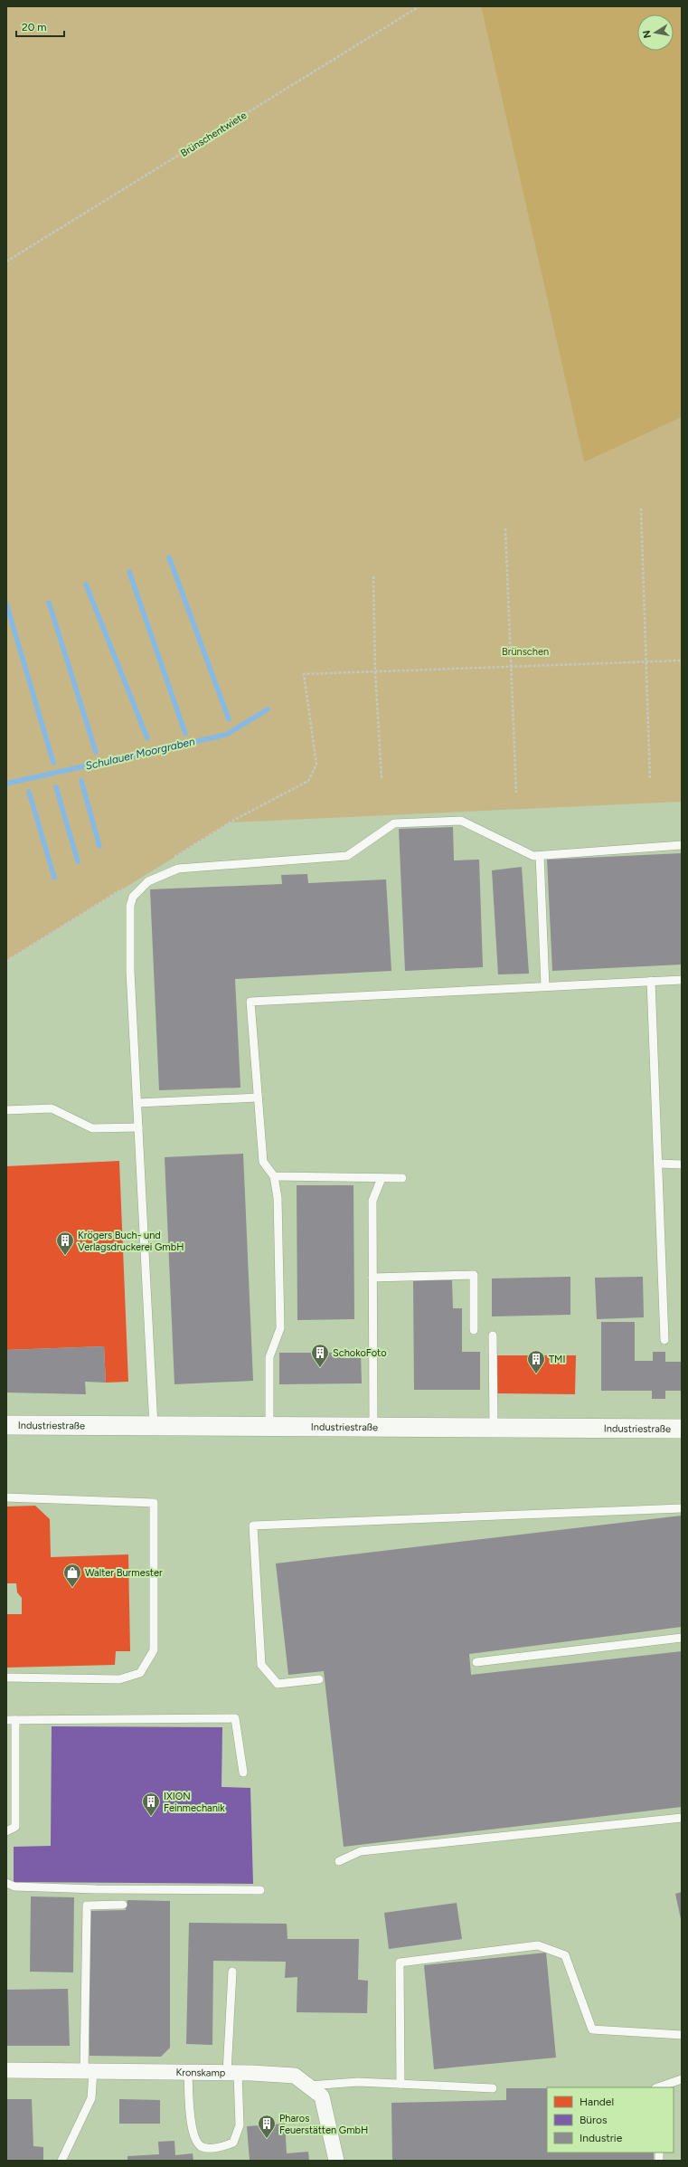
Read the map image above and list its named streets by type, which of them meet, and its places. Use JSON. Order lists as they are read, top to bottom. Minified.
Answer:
{"streets":{"street":["Industriestraße","Kronskamp"],"path":["Brünschentwiete"]},"water":["Schulauer Moorgraben"],"parks":["Brünschen"],"places":{"building":["Krögers Buch- und Verlagsdruckerei GmbH","SchokoFoto","TMI","IXION Feinmechanik","Pharos Feuerstätten GmbH"],"shop":["Walter Burmester"]},"legend":["Handel","Büros","Industrie"],"scale_bar":"20 m","north":"left"}
